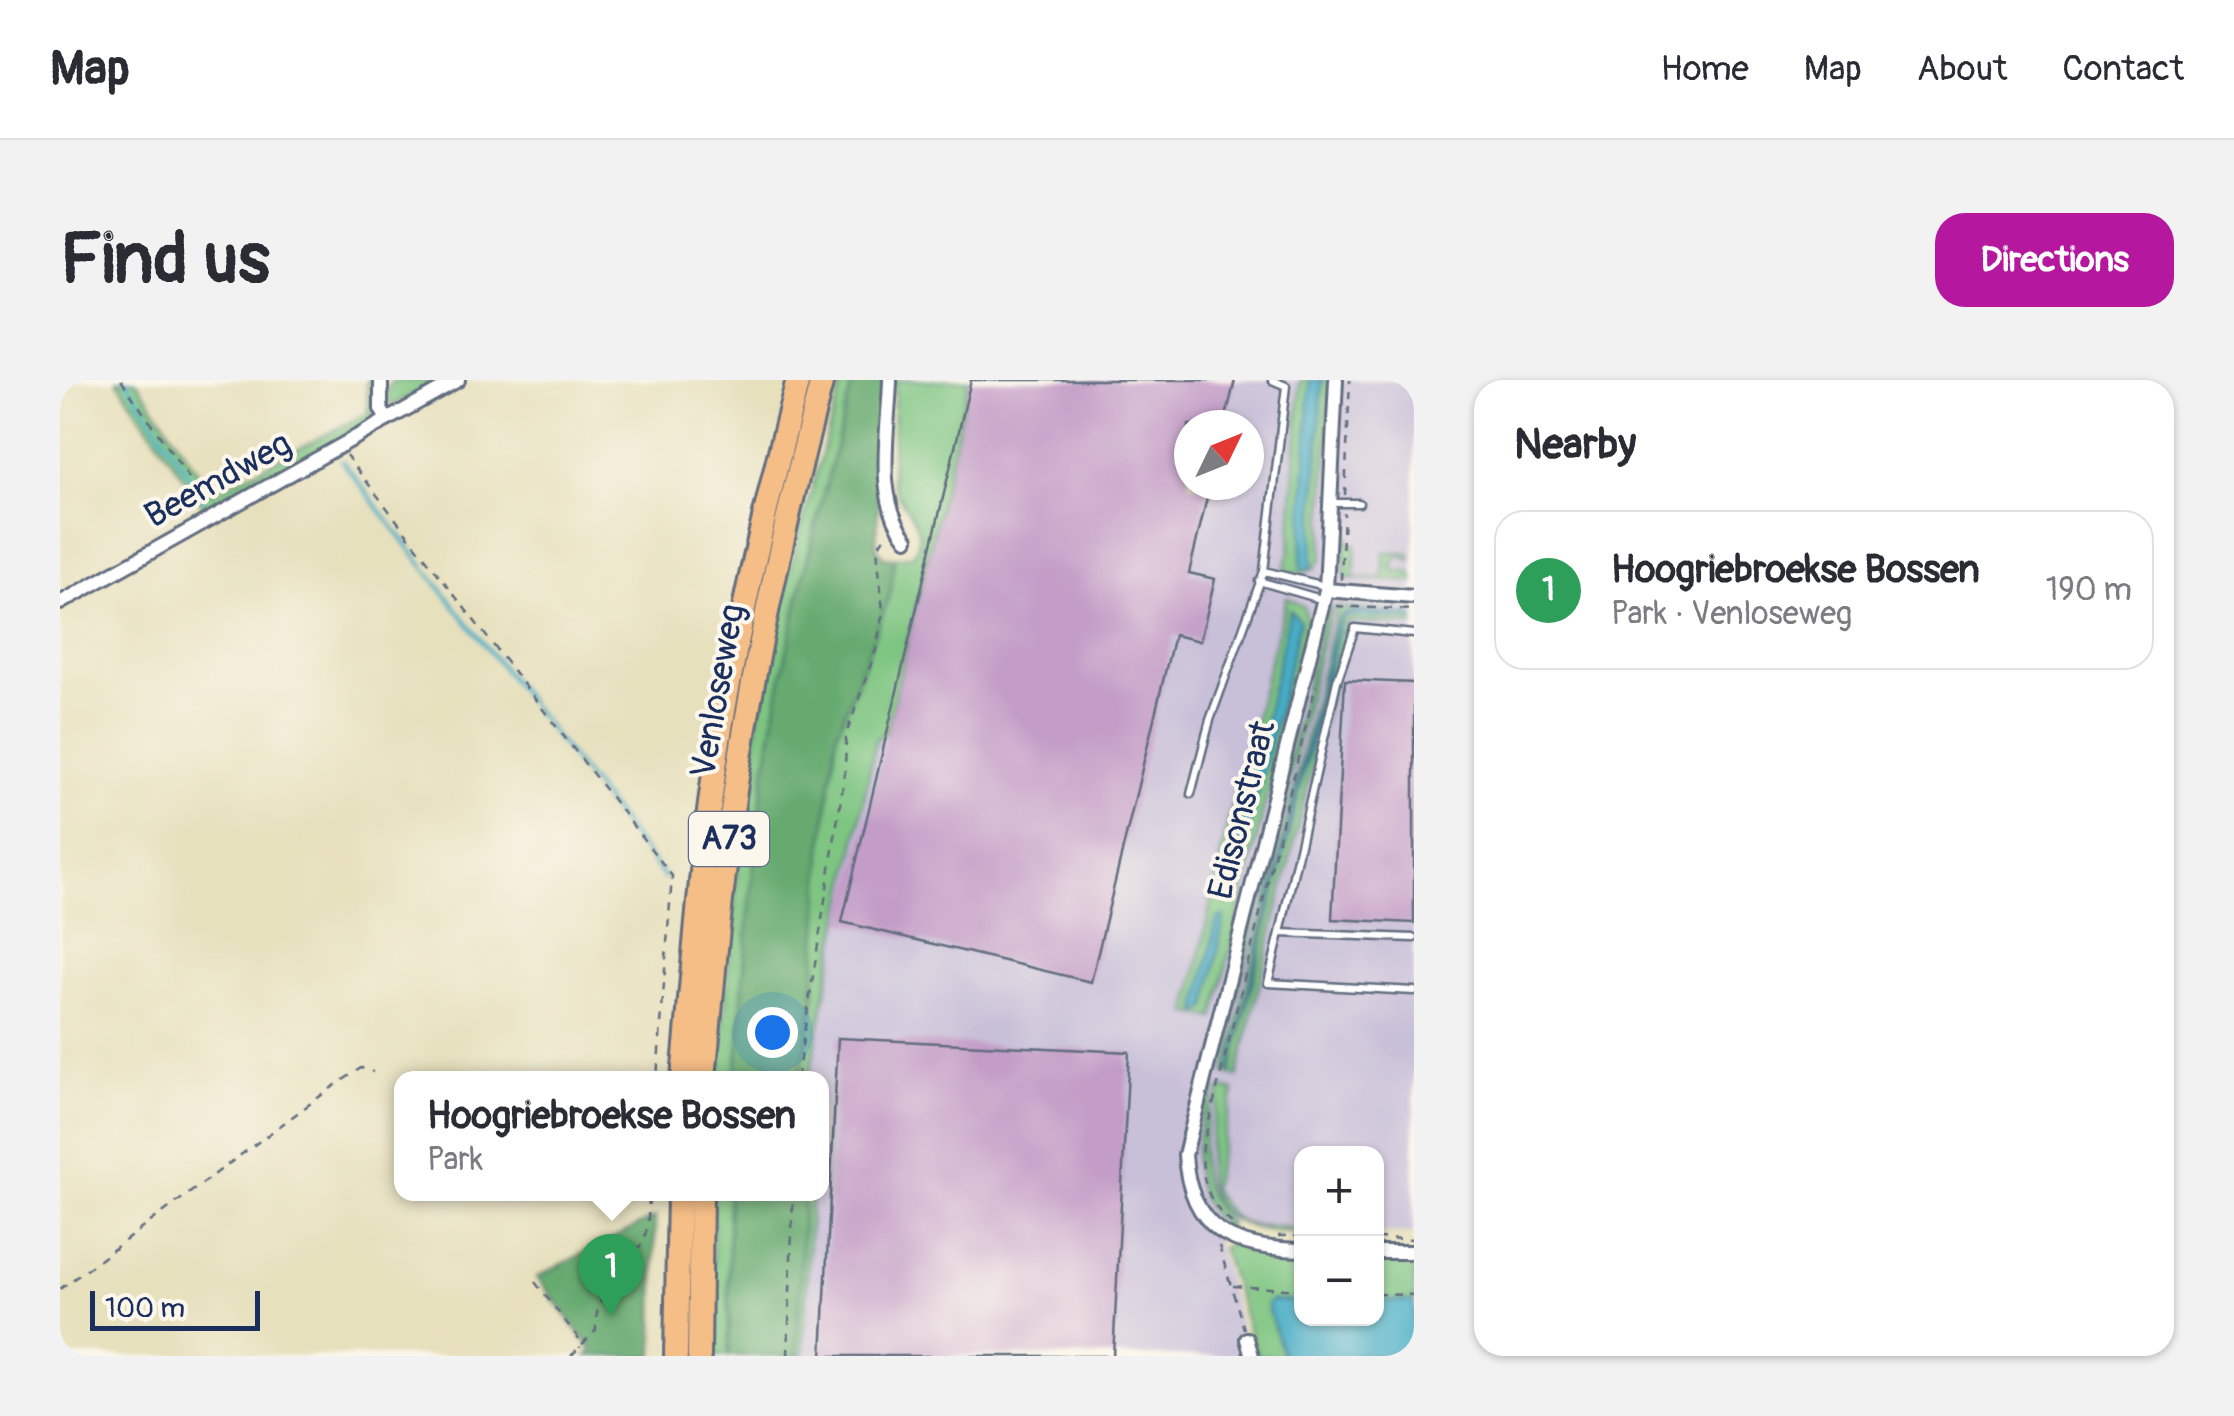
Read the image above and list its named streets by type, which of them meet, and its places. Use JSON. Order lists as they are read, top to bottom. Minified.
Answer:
{"streets":{"highway":["Venloseweg","A73"],"street":["Beemdweg","Edisonstraat"]},"scale_bar":"100 m","north":"top right","page":{"header":"Map","nav":["Home","Map","About","Contact"],"buttons":"Directions","title":"Find us","heading":"Nearby","list":[{"mark":"1","name":"Hoogriebroekse Bossen","note":"Park · Venloseweg","value":"190 m"}],"popup":["Hoogriebroekse Bossen","Park"],"map_buttons":["+","−"],"pins":"1","scale":"100 m"}}
